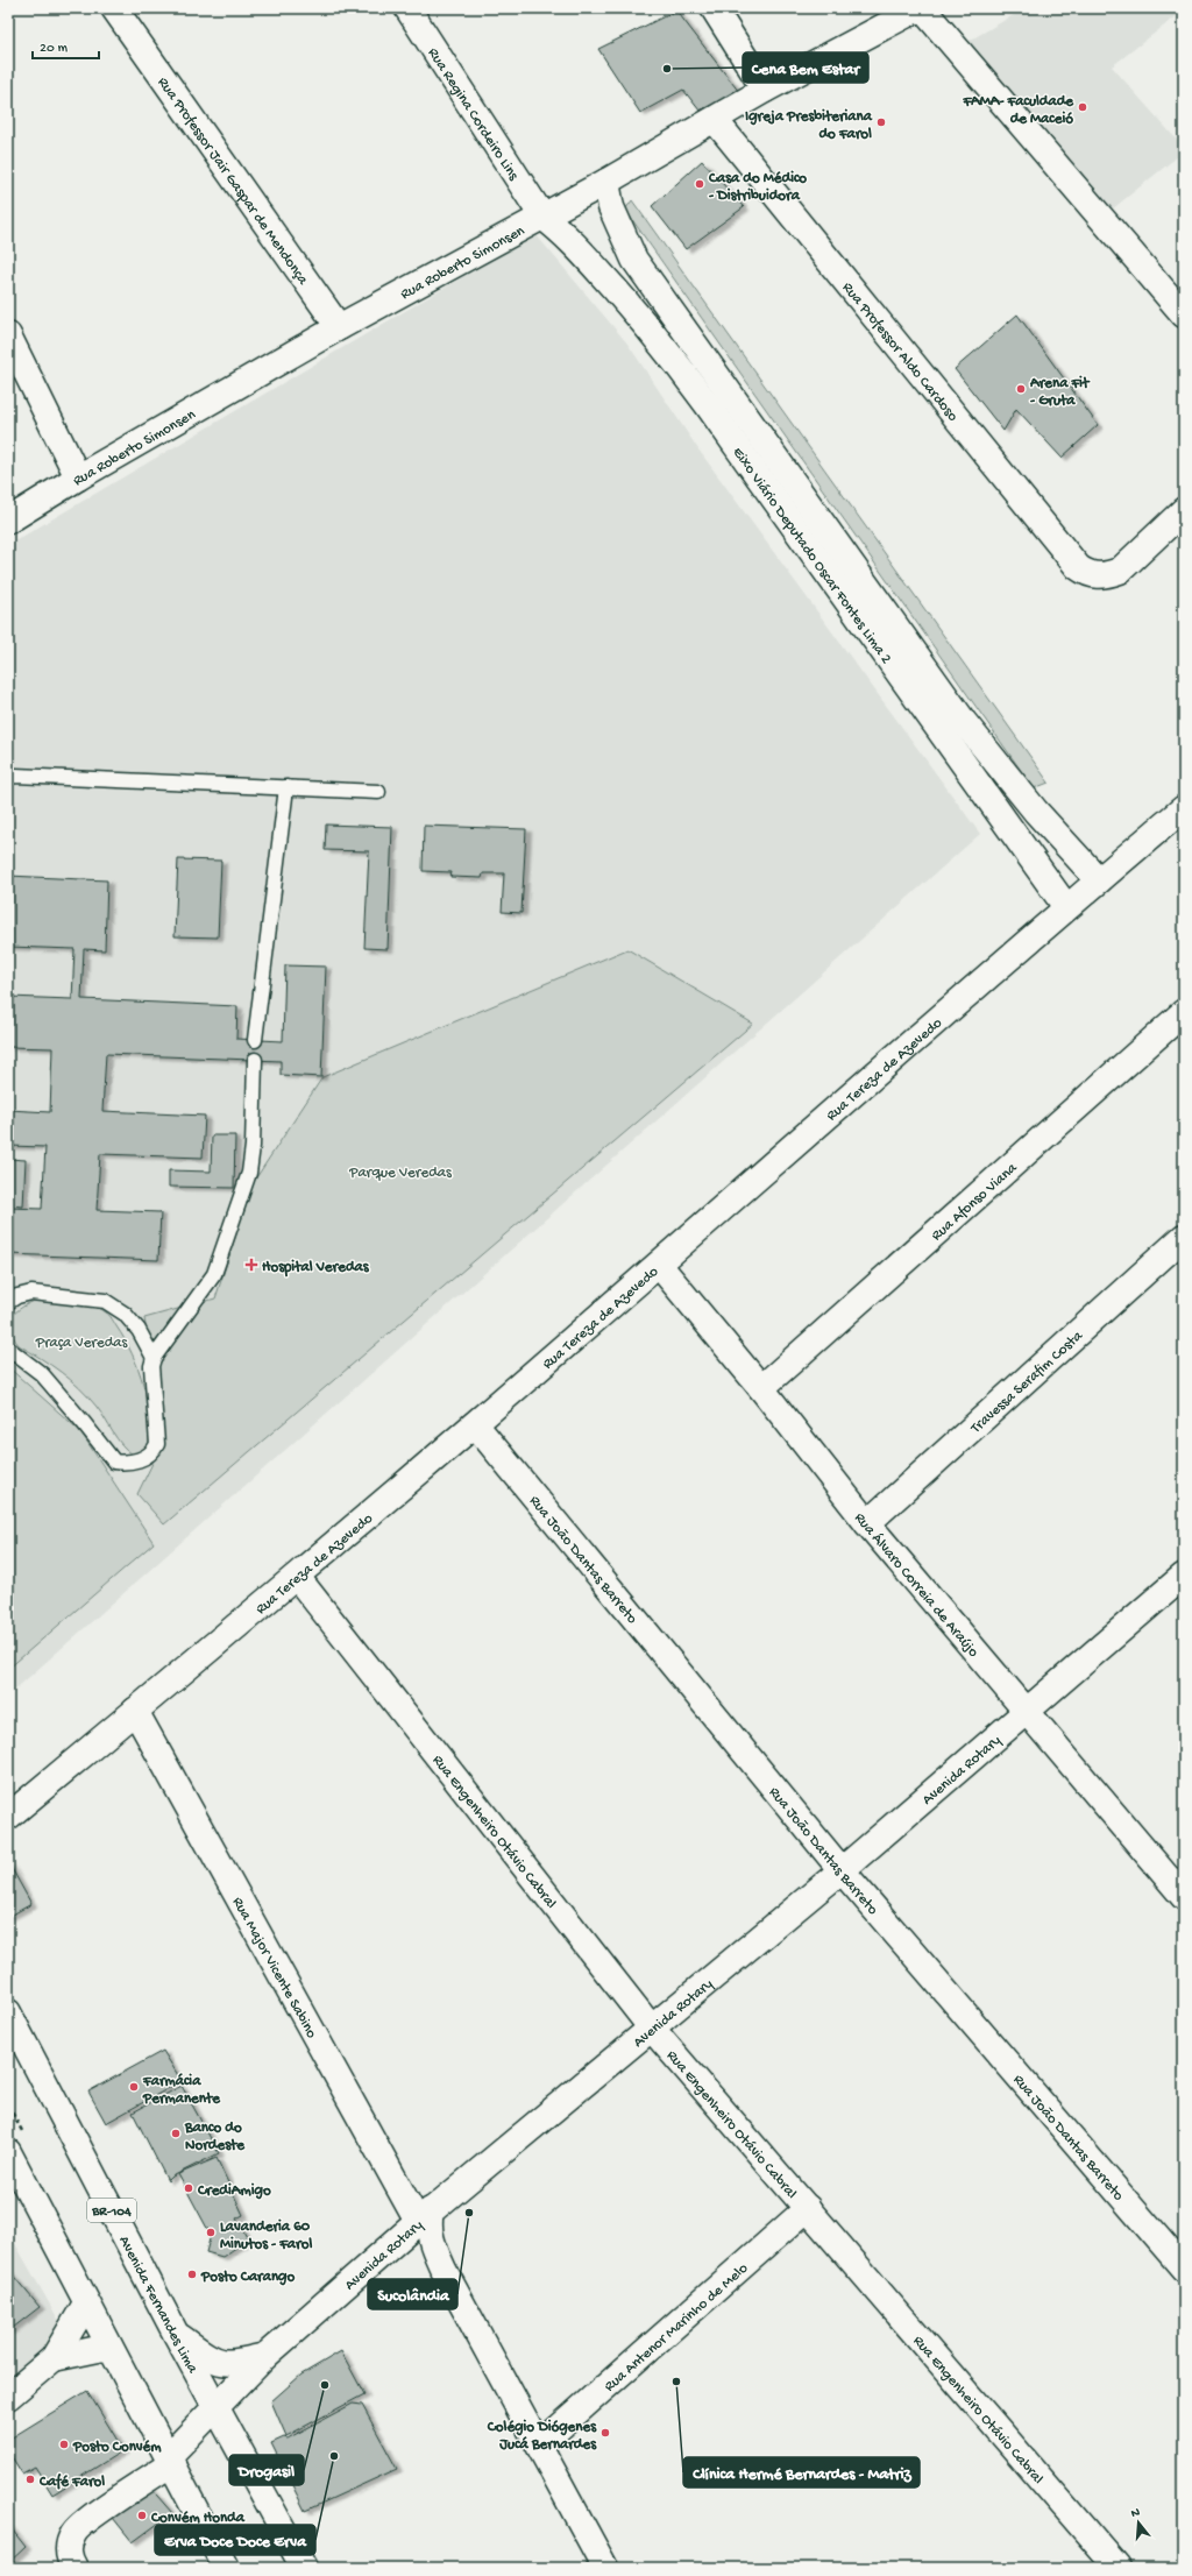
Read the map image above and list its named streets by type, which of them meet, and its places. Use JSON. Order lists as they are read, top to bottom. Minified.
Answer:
{"streets":{"main road":["Rua Regina Cordeiro Lins","Rua Professor Jair Gaspar de Mendonça","Rua Roberto Simonsen","Rua Professor Aldo Cardoso","Eixo Viário Deputado Oscar Fontes Lima 2","Rua Tereza de Azevedo","Rua Afonso Viana","Travessa Serafim Costa","Rua João Dantas Barreto","Rua Álvaro Correia de Araújo","Avenida Rotary","Rua Engenheiro Otávio Cabral","Rua Major Vicente Sabino","BR-104","Avenida Fernandes Lima","Rua Antenor Marinho de Melo"]},"crossings":[["Rua Regina Cordeiro Lins","Rua Roberto Simonsen"],["Rua Regina Cordeiro Lins","Eixo Viário Deputado Oscar Fontes Lima 2"],["Rua Professor Jair Gaspar de Mendonça","Rua Roberto Simonsen"],["Rua Roberto Simonsen","Rua Professor Aldo Cardoso"],["Rua Roberto Simonsen","Eixo Viário Deputado Oscar Fontes Lima 2"],["Eixo Viário Deputado Oscar Fontes Lima 2","Rua Tereza de Azevedo"],["Rua Tereza de Azevedo","Rua João Dantas Barreto"],["Rua Tereza de Azevedo","Rua Álvaro Correia de Araújo"],["Rua Tereza de Azevedo","Rua Engenheiro Otávio Cabral"],["Rua Tereza de Azevedo","Rua Major Vicente Sabino"],["Rua Afonso Viana","Rua Álvaro Correia de Araújo"],["Travessa Serafim Costa","Rua Álvaro Correia de Araújo"],["Rua João Dantas Barreto","Avenida Rotary"],["Rua Álvaro Correia de Araújo","Avenida Rotary"],["Avenida Rotary","Rua Engenheiro Otávio Cabral"],["Avenida Rotary","Rua Major Vicente Sabino"],["Avenida Rotary","Avenida Fernandes Lima"],["Rua Engenheiro Otávio Cabral","Rua Antenor Marinho de Melo"]],"parks":["Parque Veredas","Praça Veredas"],"places":{"other":["Cena Bem Estar","FAMA- Faculdade de Maceió","Igreja Presbiteriana do Farol","Casa do Médico - Distribuidora","Arena Fit - Gruta","Farmácia Permanente","Banco do Nordeste","CrediAmigo","Sucolândia","Lavanderia 60 Minutos - Farol","Posto Carango","Clínica Hermé Bernardes - Matriz","Drogasil","Colégio Diógenes Jucá Bernardes","Posto Convém","Erva Doce Doce Erva","Café Farol","Convém Honda"],"health":["Hospital Veredas"]},"scale_bar":"20 m","north":"top"}
